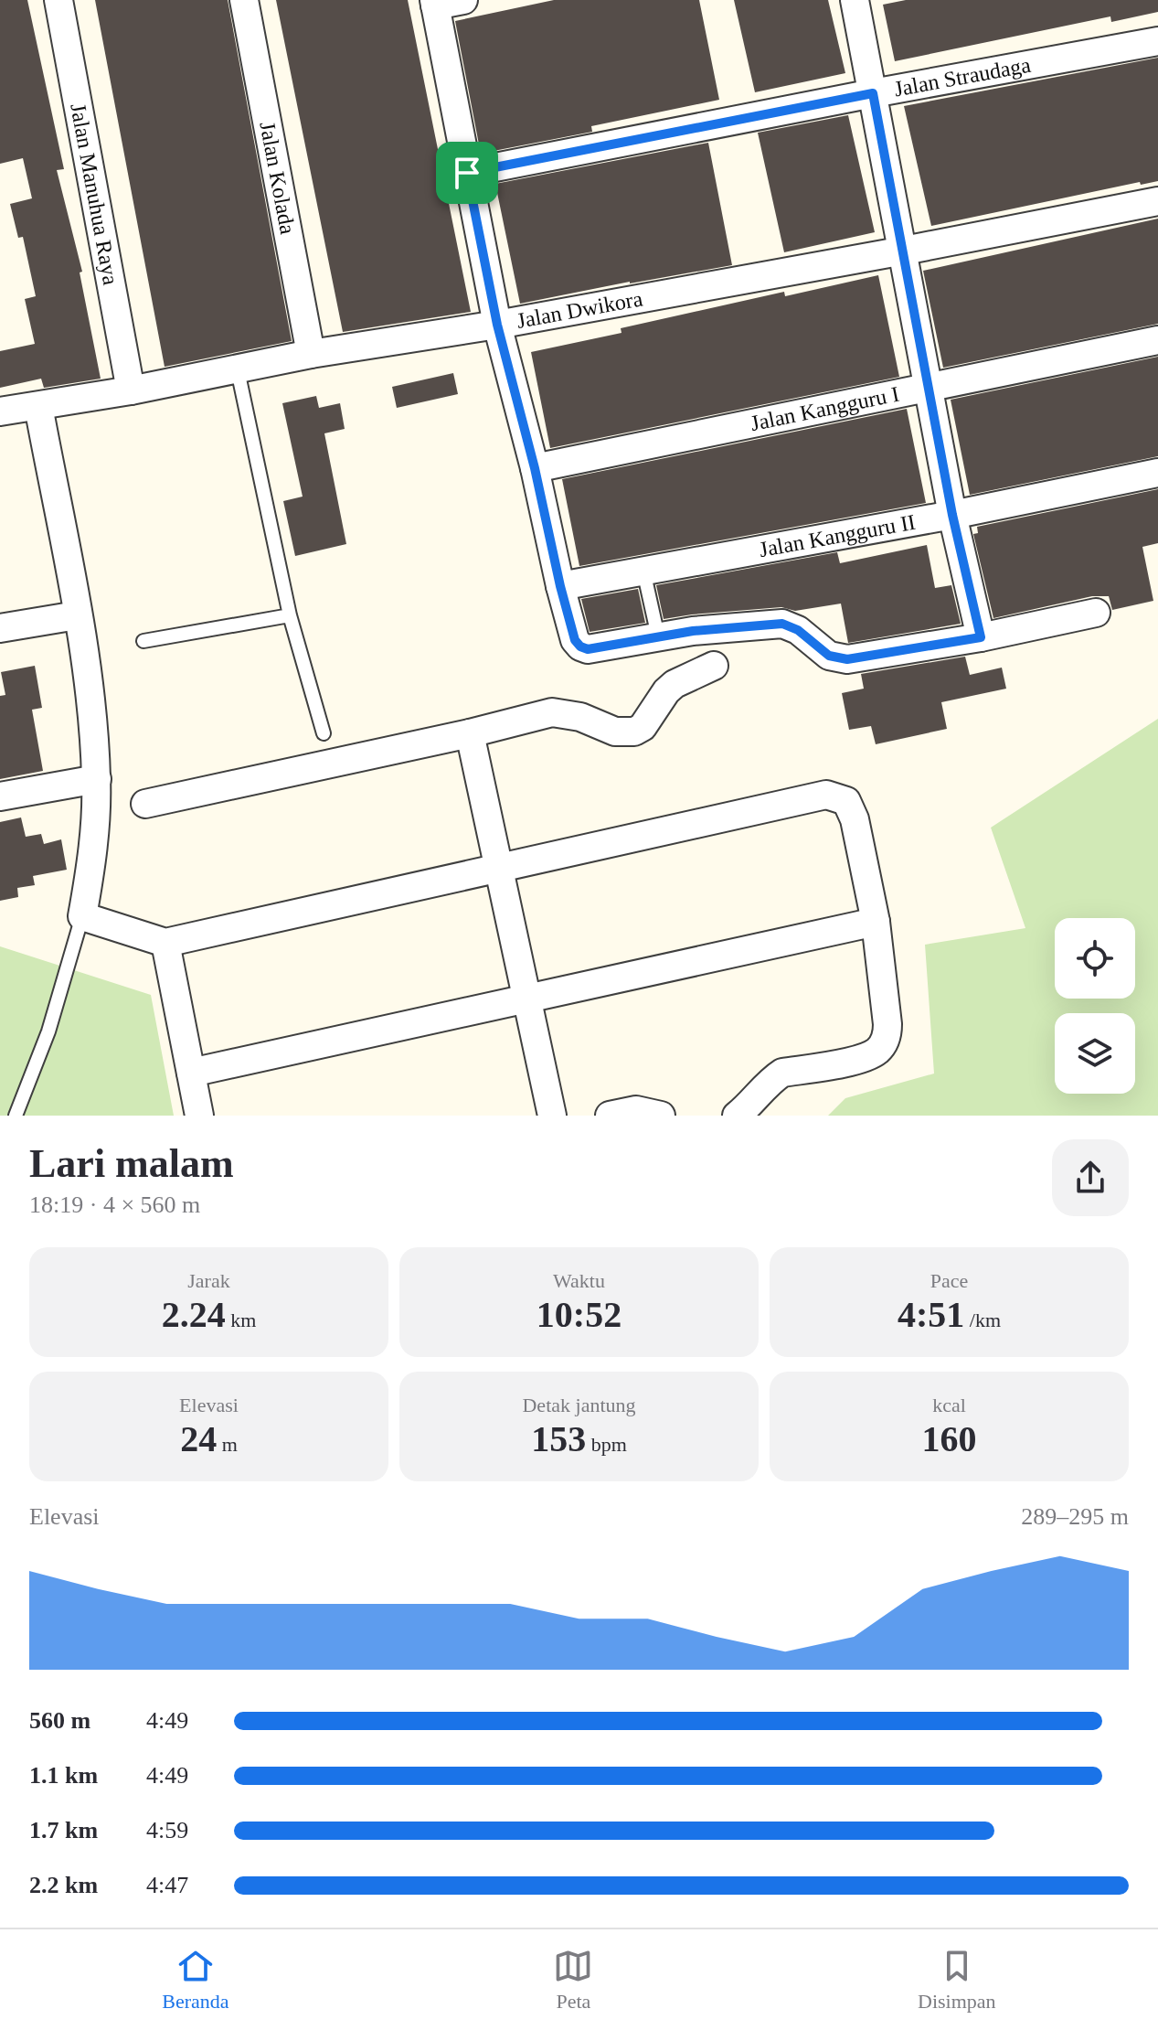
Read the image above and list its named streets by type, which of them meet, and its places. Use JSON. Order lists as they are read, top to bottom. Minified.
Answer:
{"streets":{"street":["Jalan Straudaga","Jalan Kolada","Jalan Manuhua Raya","Jalan Dwikora","Jalan Kangguru I","Jalan Kangguru II"]},"crossings":[["Jalan Kolada","Jalan Dwikora"],["Jalan Manuhua Raya","Jalan Dwikora"]],"page":{"heading":["Lari malam","18:19 · 4 × 560 m"],"stats":[["Jarak","2.24 km"],["Waktu","10:52"],["Pace","4:51 /km"],["Elevasi","24 m"],["Detak jantung","153 bpm"],["kcal","160"]],"chart":["Elevasi","289–295 m"],"list":[{"name":"560 m","note":"4:49"},{"name":"1.1 km","note":"4:49"},{"name":"1.7 km","note":"4:59"},{"name":"2.2 km","note":"4:47"}],"tabs":["Beranda","Peta","Disimpan"]}}
